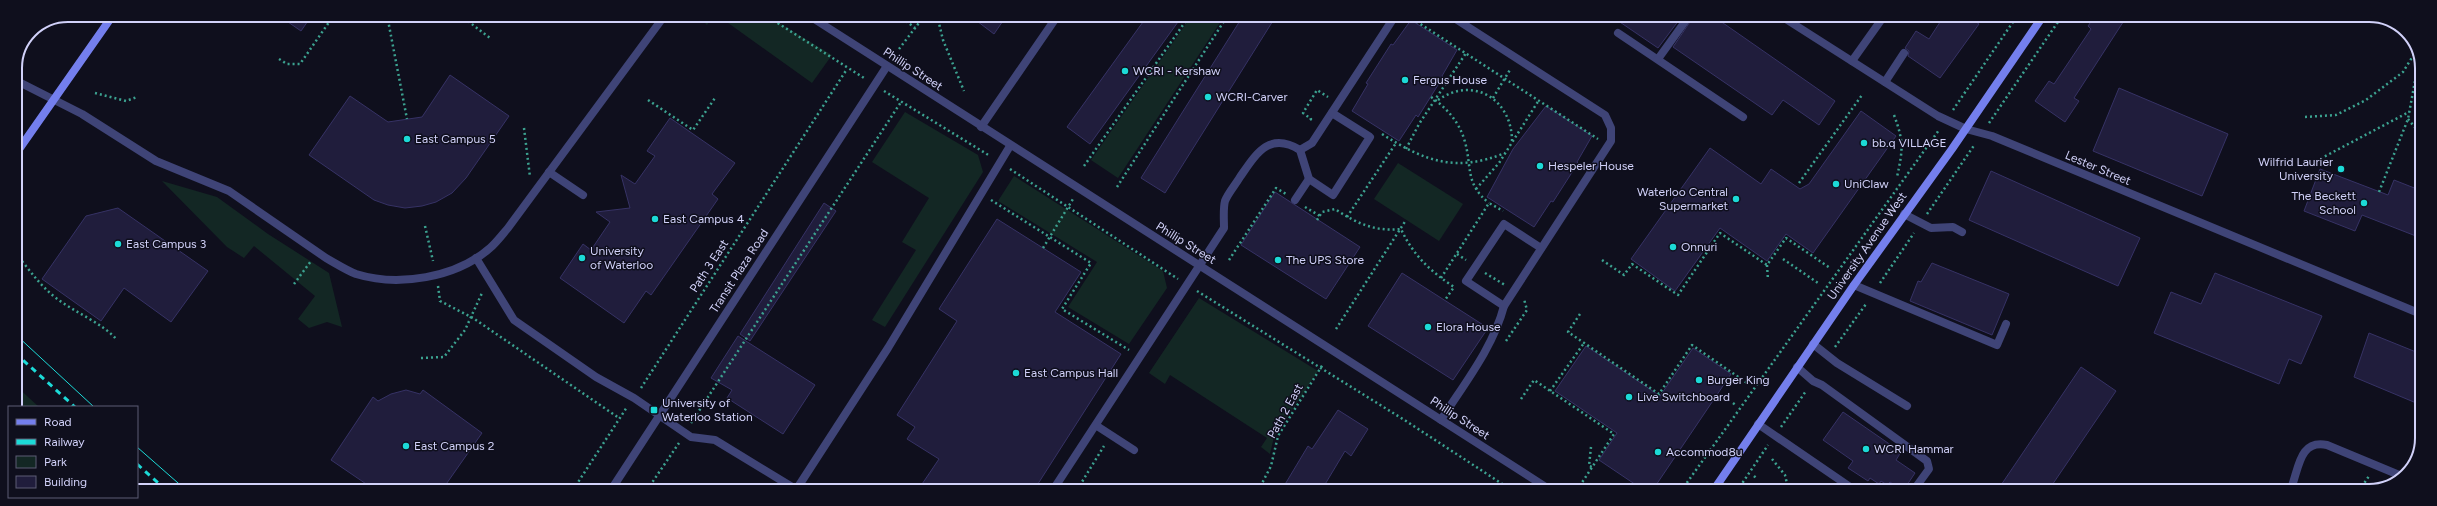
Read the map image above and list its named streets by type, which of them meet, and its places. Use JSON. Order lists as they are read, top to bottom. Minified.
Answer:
{"streets":{"main road":["University Avenue West"],"street":["Phillip Street","Lester Street","Transit Plaza Road"],"path":["Path 3 East","Path 2 East"]},"crossings":[["Phillip Street","Transit Plaza Road"],["Lester Street","University Avenue West"]],"places":{"other":["WCRI - Kershaw","Fergus House","WCRI-Carver","East Campus 5","bb.q VILLAGE","Hespeler House","Wilfrid Laurier University","UniClaw","Waterloo Central Supermarket","The Beckett School","East Campus 4","East Campus 3","Onnuri","University of Waterloo","The UPS Store","Elora House","East Campus Hall","Burger King","Live Switchboard","East Campus 2","WCRI Hammar","Accommod8u"],"transit":["University of Waterloo Station"]},"legend":["Road","Railway","Park","Building"]}
